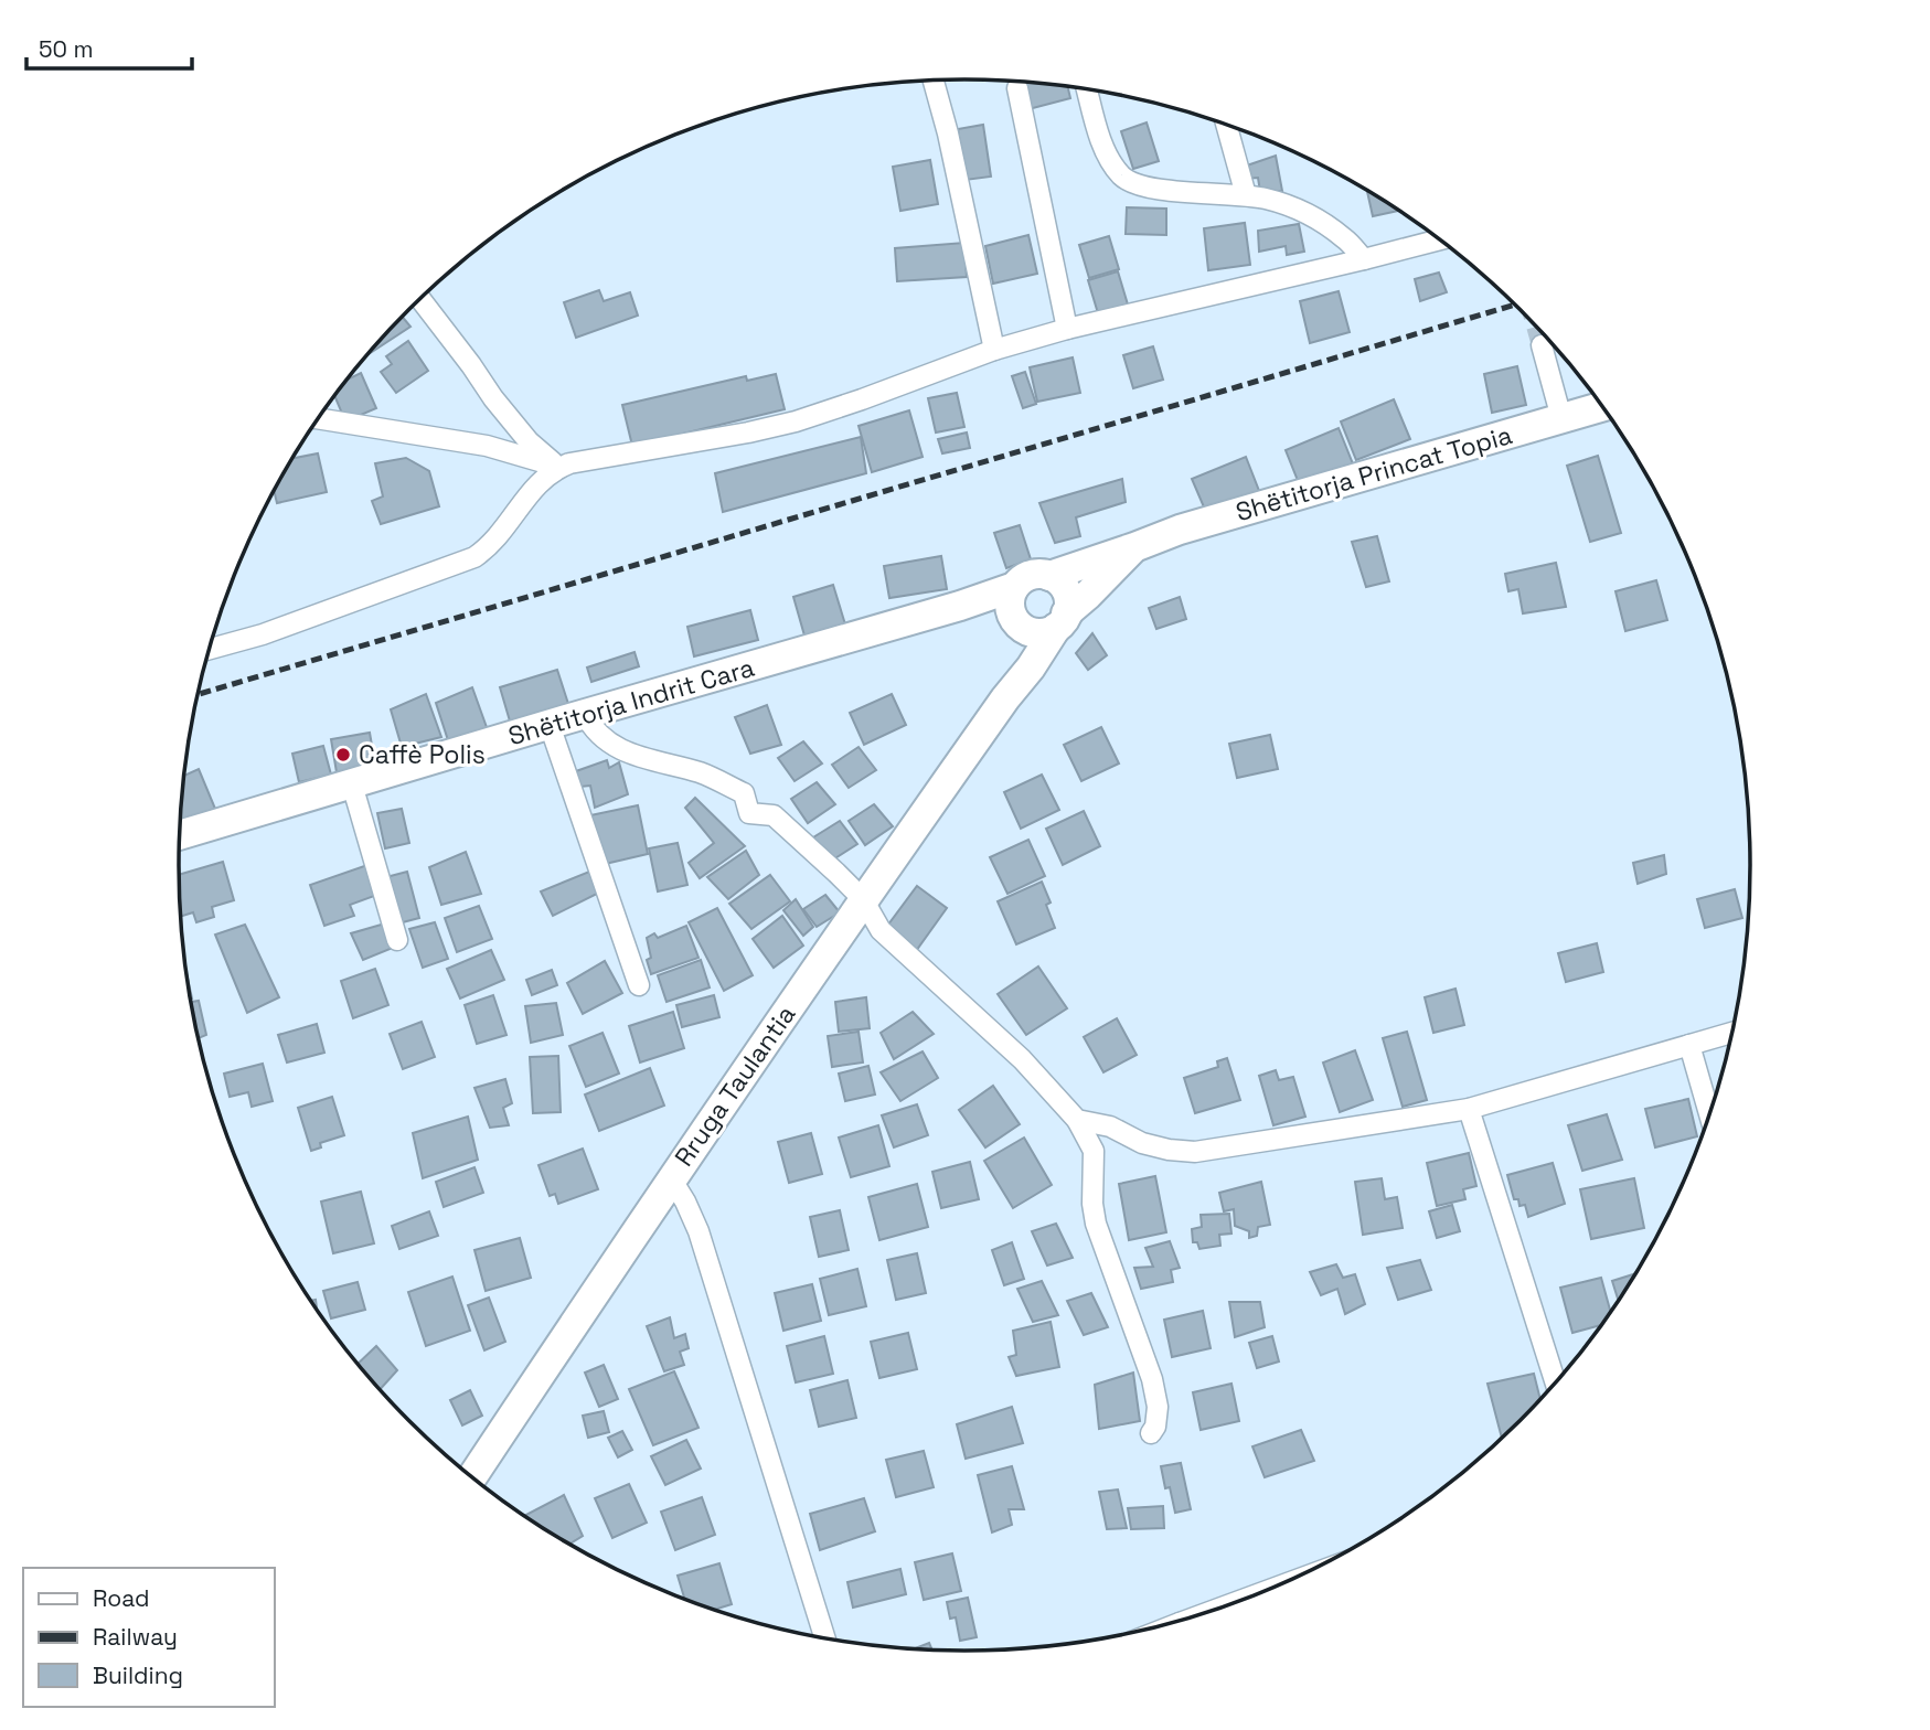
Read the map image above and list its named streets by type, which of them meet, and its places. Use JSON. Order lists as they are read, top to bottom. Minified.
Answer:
{"streets":{"main road":["Shëtitorja Princat Topia","Shëtitorja Indrit Cara","Rruga Taulantia"]},"crossings":[["Shëtitorja Princat Topia","Shëtitorja Indrit Cara"],["Shëtitorja Princat Topia","Rruga Taulantia"],["Shëtitorja Indrit Cara","Rruga Taulantia"]],"places":["Caffè Polis"],"legend":["Road","Railway","Building"],"scale_bar":"50 m"}
